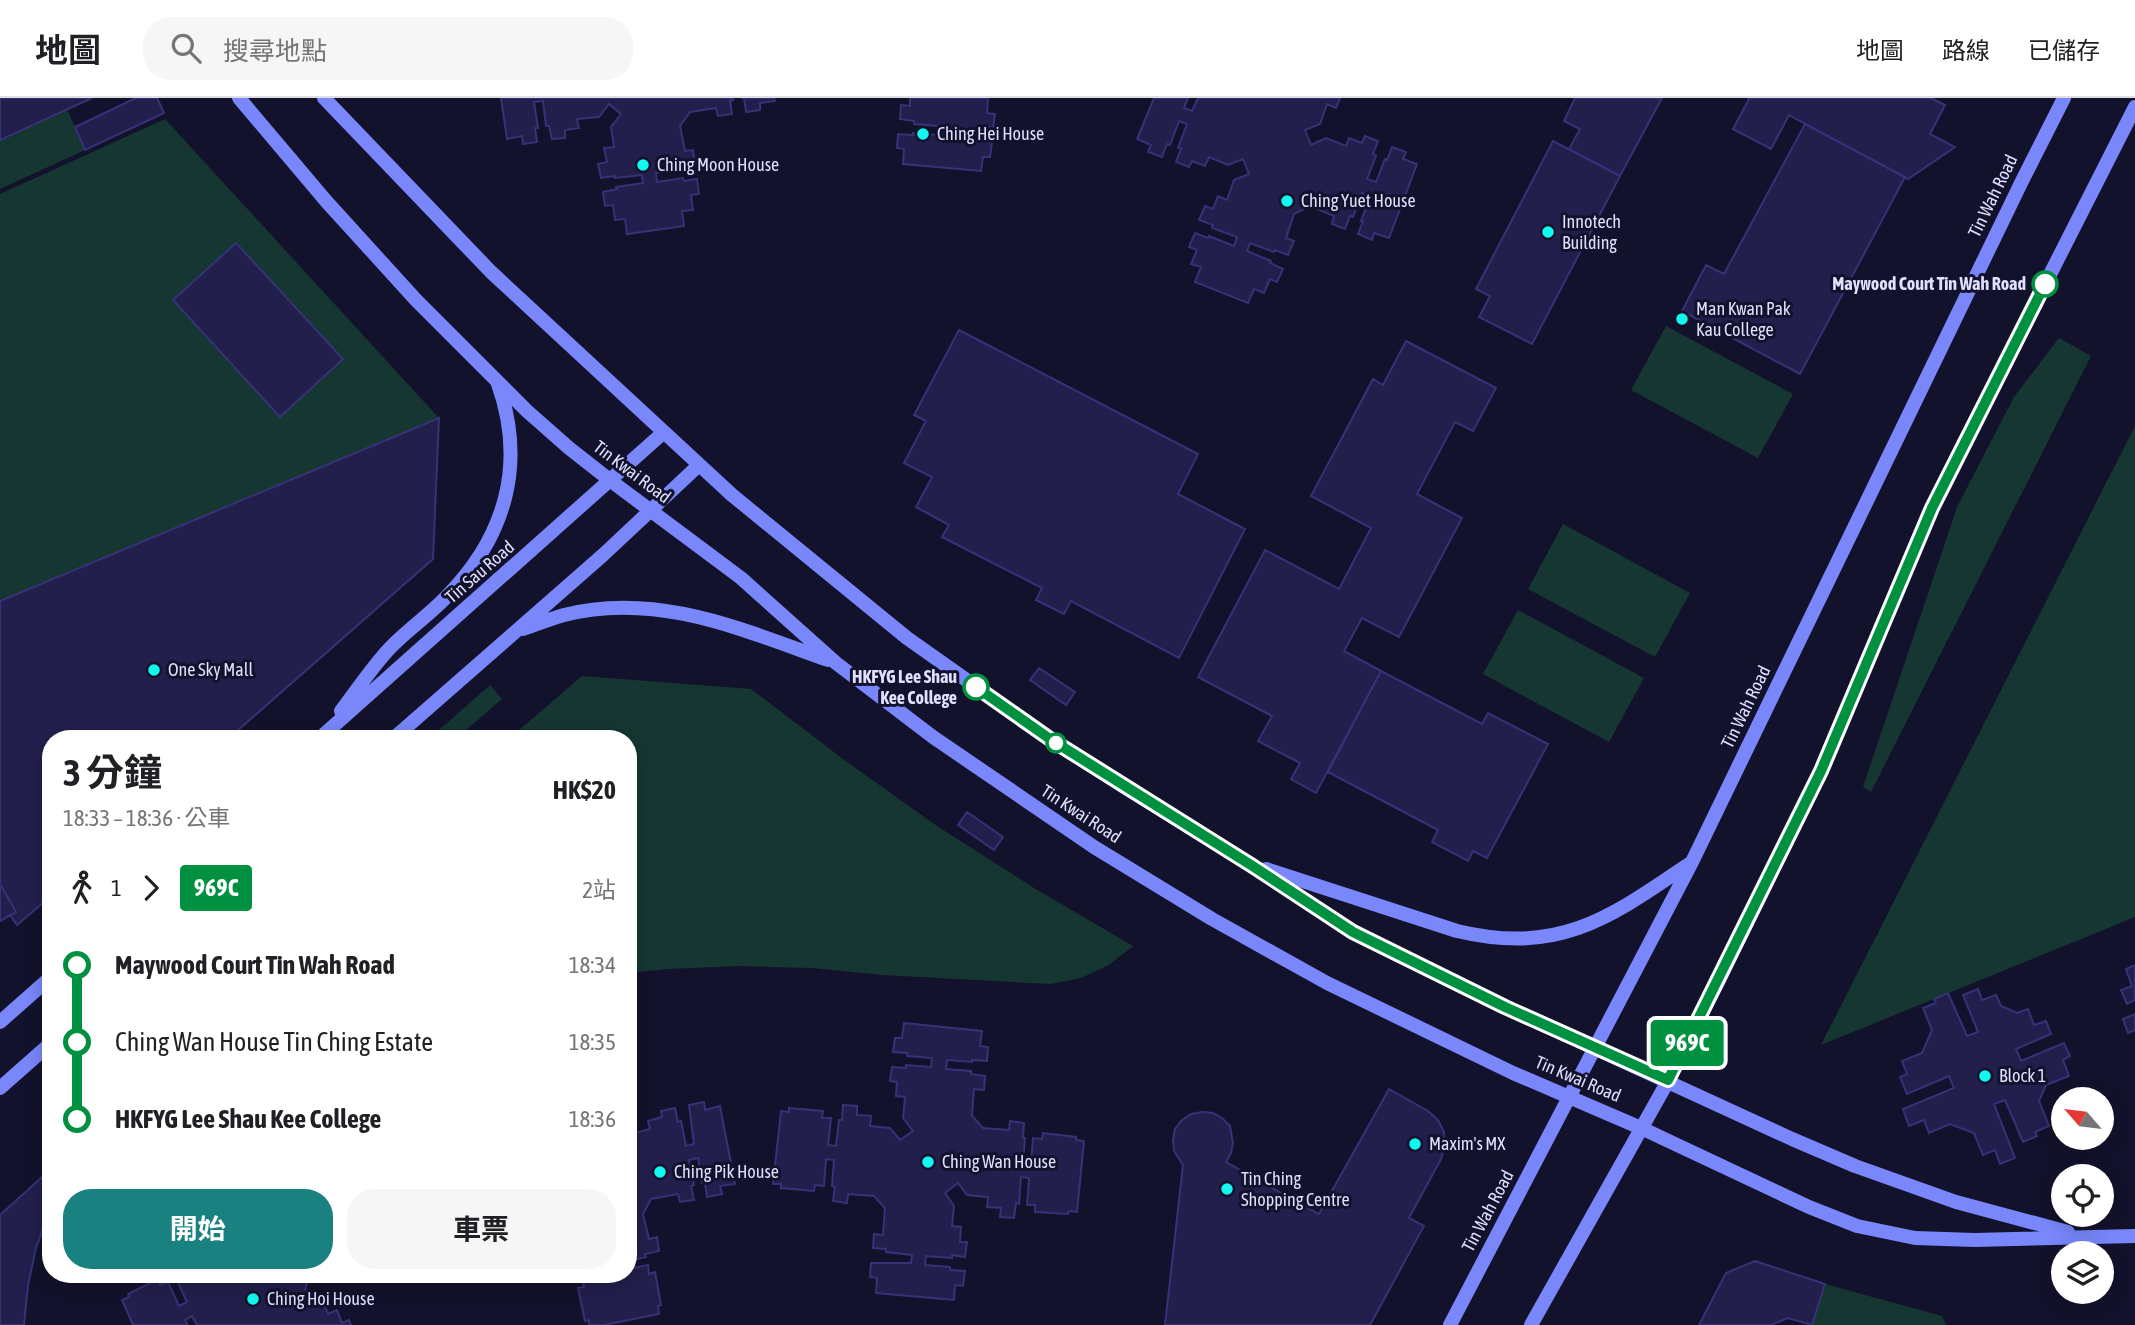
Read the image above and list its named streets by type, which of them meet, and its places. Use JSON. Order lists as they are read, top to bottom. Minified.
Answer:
{"streets":{"street":["Tin Wah Road","Tin Kwai Road","Tin Sau Road"]},"crossings":[["Tin Wah Road","Tin Kwai Road"],["Tin Kwai Road","Tin Sau Road"]],"places":["Ching Hei House","Ching Moon House","Ching Yuet House","Innotech Building","Maywood Court Tin Wah Road","Man Kwan Pak Kau College","One Sky Mall","HKFYG Lee Shau Kee College","Block 1","Maxim's MX","Ching Wan House","Ching Pik House","Tin Ching Shopping Centre","Ching Hoi House"],"lines":["bus line 969C"],"north":"top left","page":{"header":"地圖","search":"搜尋地點","nav":["地圖","路線","已儲存"],"on_map":"969C","heading":["3 分鐘","18:33 – 18:36 · 公車","HK$20"],"legs":["1","969C","2站"],"list":[{"name":"Maywood Court Tin Wah Road","value":"18:34"},{"name":"Ching Wan House Tin Ching Estate","value":"18:35"},{"name":"HKFYG Lee Shau Kee College","value":"18:36"}],"buttons":["開始","車票"]}}
